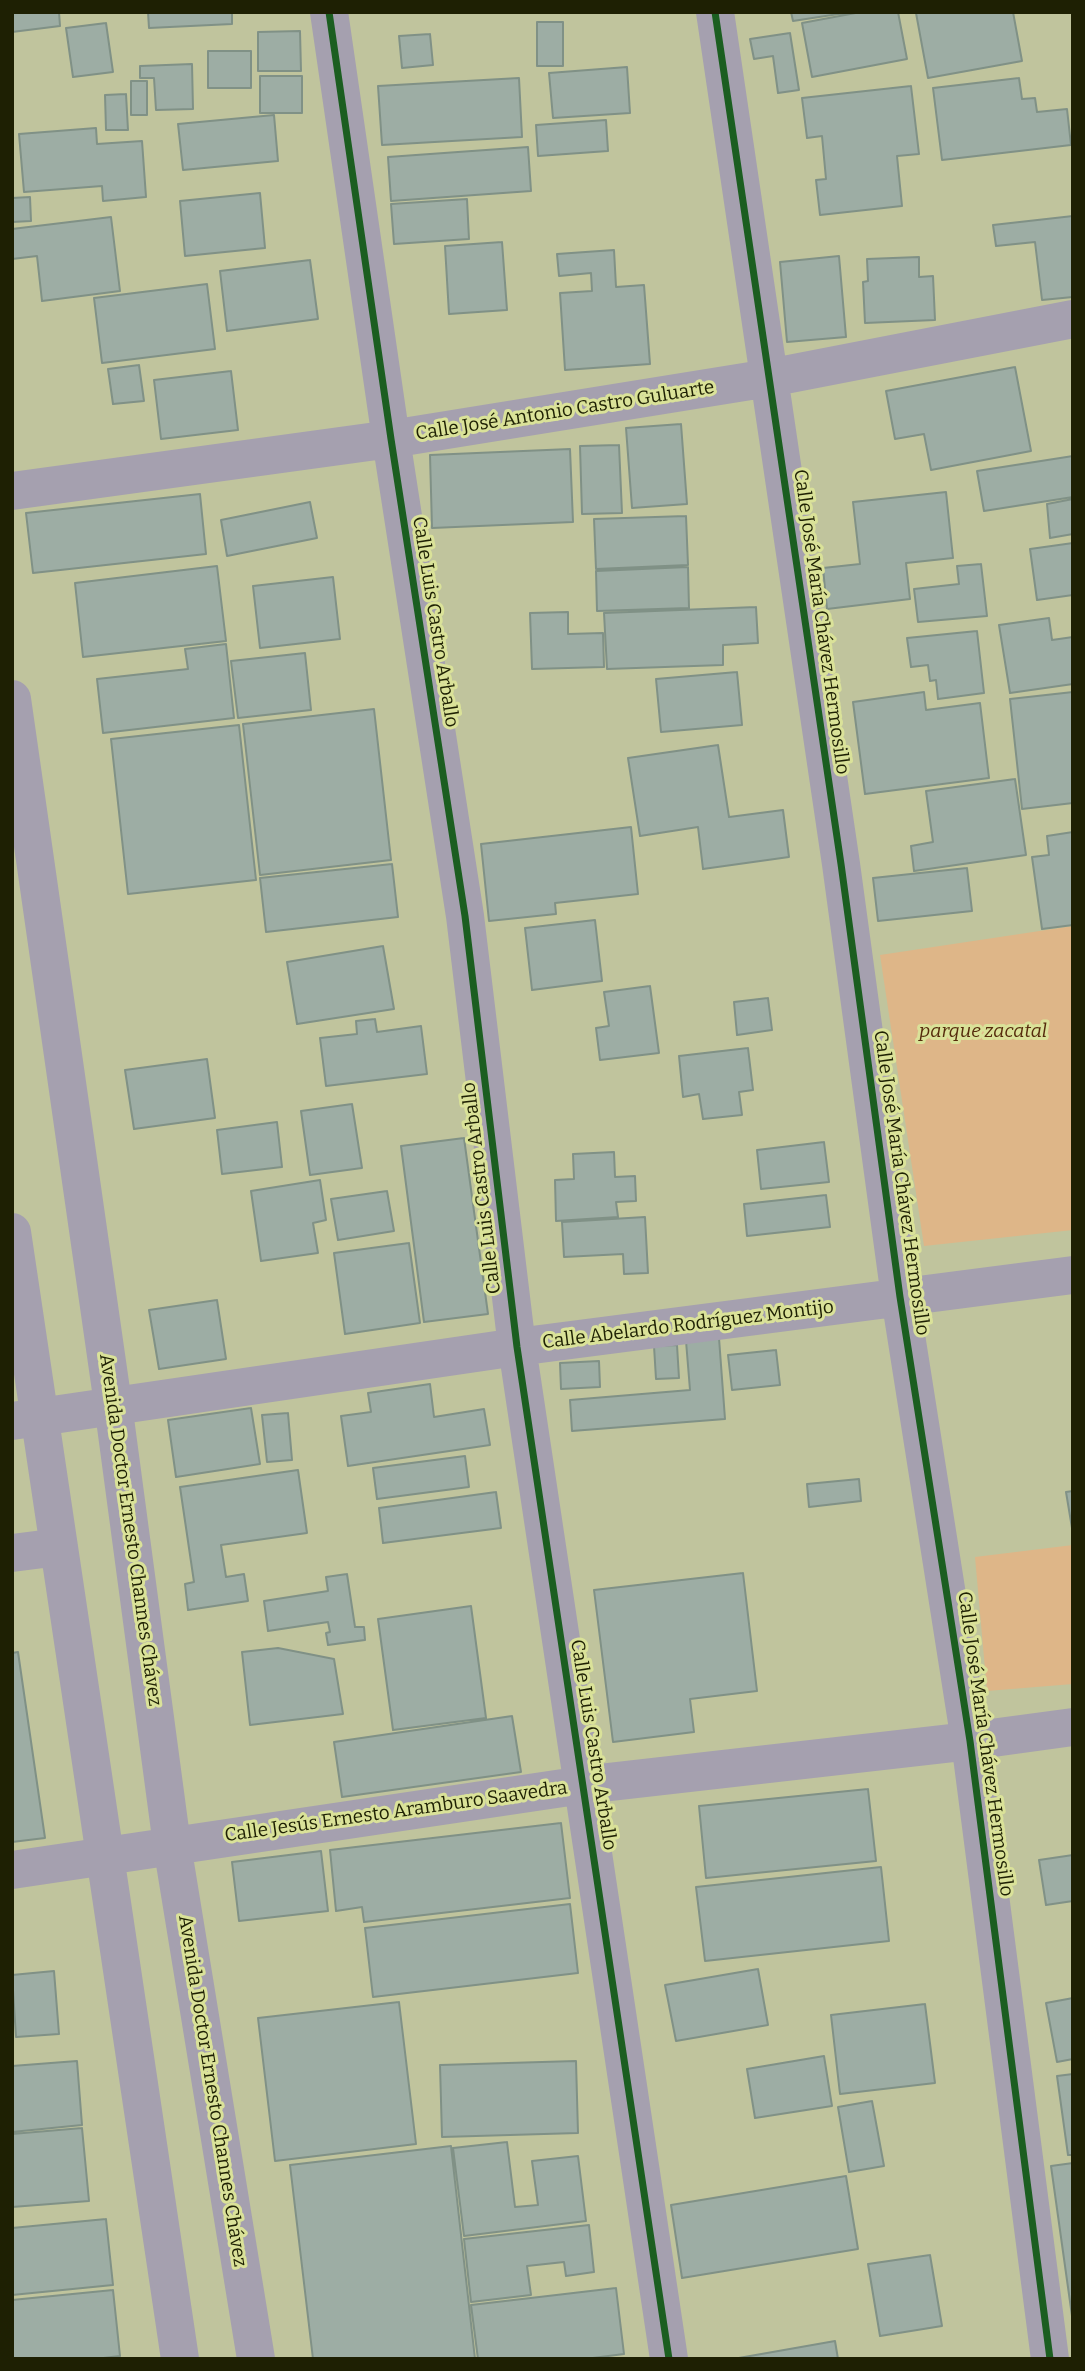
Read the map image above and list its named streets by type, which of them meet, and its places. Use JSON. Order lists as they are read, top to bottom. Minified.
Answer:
{"streets":{"street":["Calle José Antonio Castro Guluarte","Calle Luis Castro Arballo","Calle José María Chávez Hermosillo","Calle Abelardo Rodríguez Montijo","Avenida Doctor Ernesto Channes Chávez","Calle Jesús Ernesto Aramburo Saavedra"]},"crossings":[["Calle José Antonio Castro Guluarte","Calle Luis Castro Arballo"],["Calle José Antonio Castro Guluarte","Calle José María Chávez Hermosillo"],["Calle Luis Castro Arballo","Calle Abelardo Rodríguez Montijo"],["Calle Luis Castro Arballo","Calle Jesús Ernesto Aramburo Saavedra"],["Calle José María Chávez Hermosillo","Calle Abelardo Rodríguez Montijo"],["Calle José María Chávez Hermosillo","Calle Jesús Ernesto Aramburo Saavedra"],["Calle Abelardo Rodríguez Montijo","Avenida Doctor Ernesto Channes Chávez"],["Avenida Doctor Ernesto Channes Chávez","Calle Jesús Ernesto Aramburo Saavedra"]],"parks":["parque zacatal"]}
